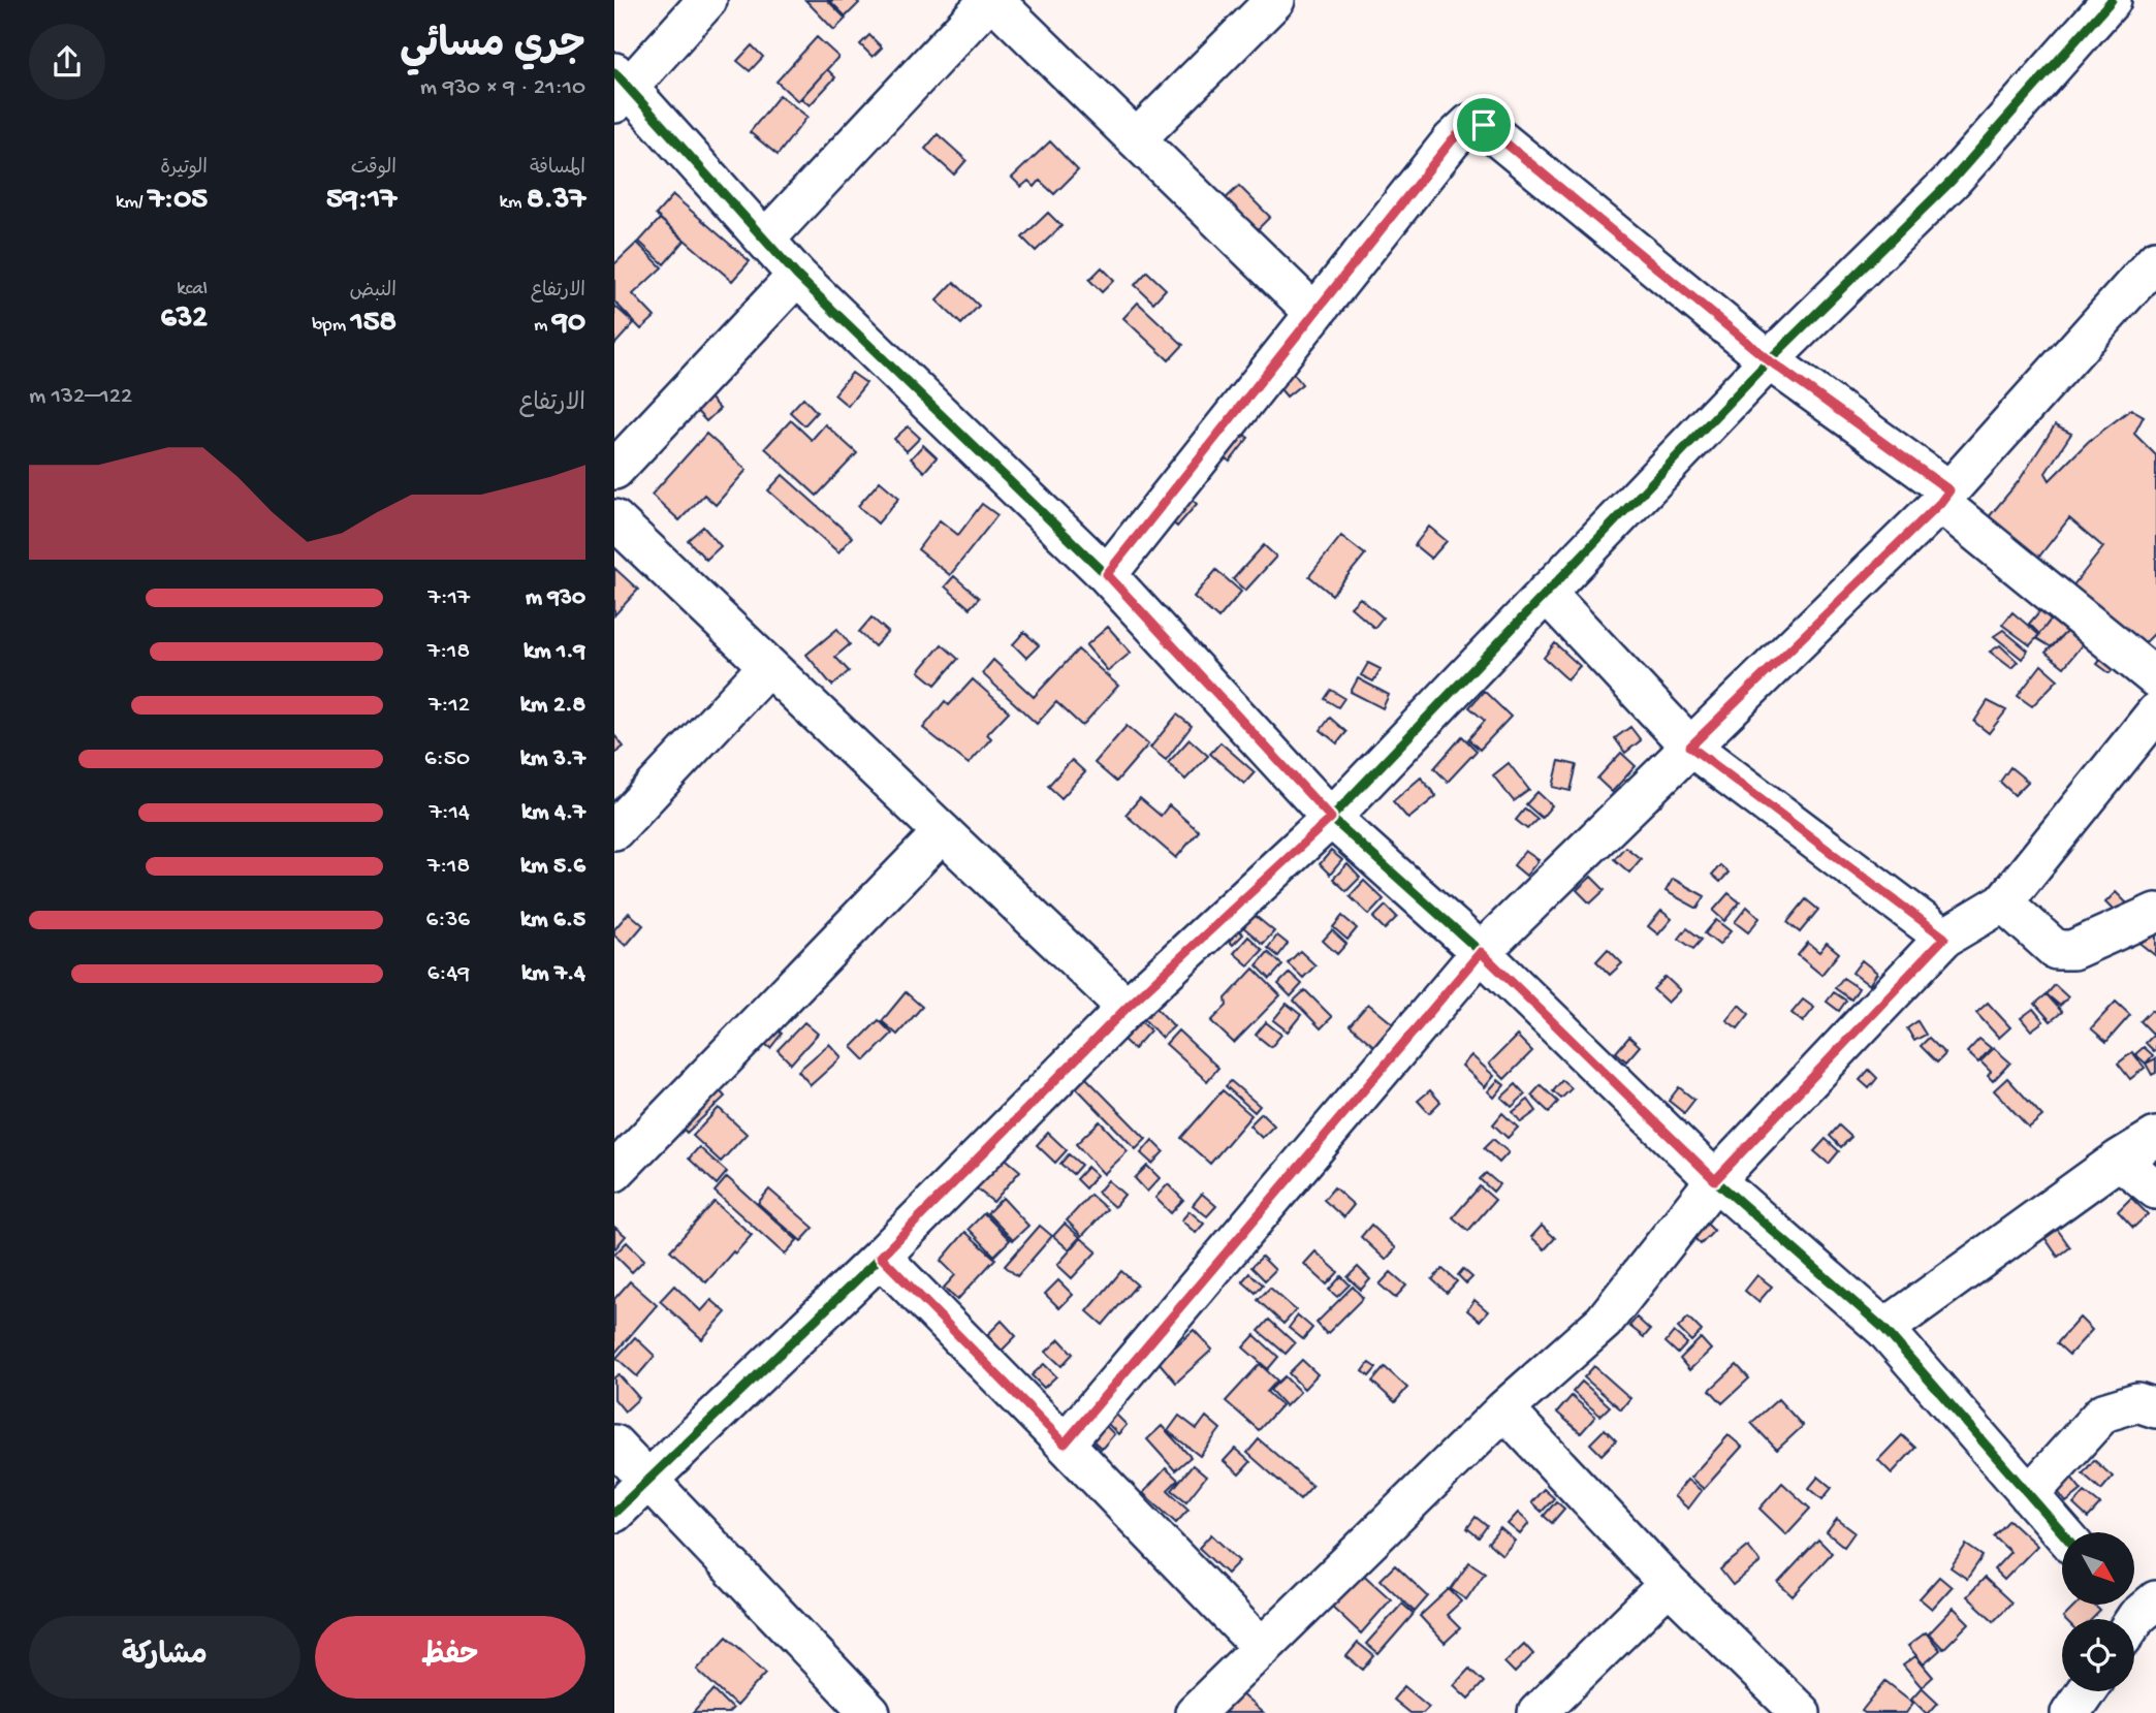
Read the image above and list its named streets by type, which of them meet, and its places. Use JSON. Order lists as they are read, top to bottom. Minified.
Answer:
{"north":"bottom right","page":{"heading":["جري مسائي","21:10 · 9 × 930 m"],"stats":[["المسافة","8.37 km"],["الوقت","59:17"],["الوتيرة","7:05 /km"],["الارتفاع","90 m"],["النبض","158 bpm"],["kcal","632"]],"chart":["الارتفاع","122–132 m"],"list":[{"name":"930 m","note":"7:17"},{"name":"1.9 km","note":"7:18"},{"name":"2.8 km","note":"7:12"},{"name":"3.7 km","note":"6:50"},{"name":"4.7 km","note":"7:14"},{"name":"5.6 km","note":"7:18"},{"name":"6.5 km","note":"6:36"},{"name":"7.4 km","note":"6:49"}],"buttons":["حفظ","مشاركة"]}}
